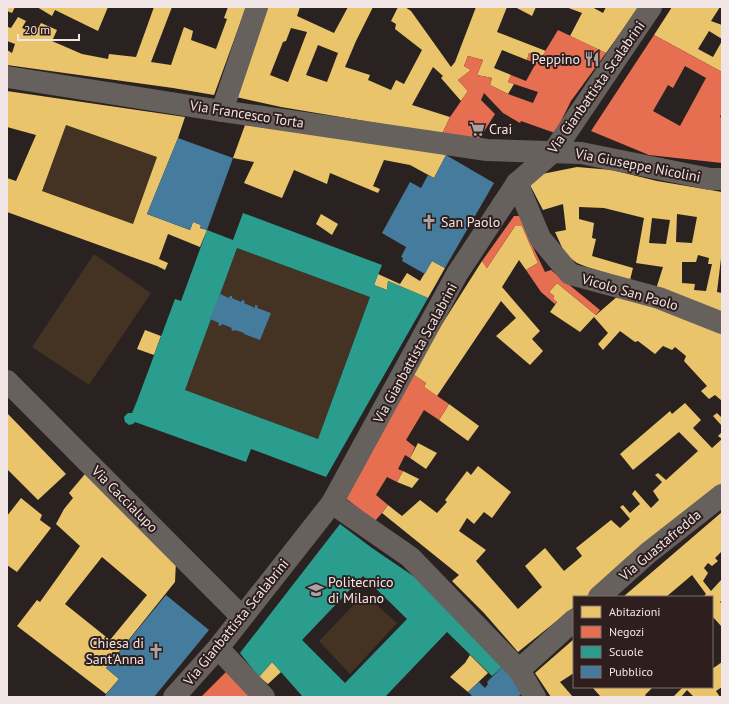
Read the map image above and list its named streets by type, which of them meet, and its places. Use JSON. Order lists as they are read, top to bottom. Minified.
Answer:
{"streets":{"street":["Via Gianbattista Scalabrini","Via Francesco Torta","Via Giuseppe Nicolini","Vicolo San Paolo","Via Caccialupo","Via Guastafredda"]},"crossings":[["Via Gianbattista Scalabrini","Via Francesco Torta"],["Via Gianbattista Scalabrini","Via Giuseppe Nicolini"],["Via Gianbattista Scalabrini","Vicolo San Paolo"],["Via Gianbattista Scalabrini","Via Caccialupo"],["Via Francesco Torta","Via Giuseppe Nicolini"]],"places":{"restaurant":["Peppino"],"supermarket":["Crai"],"church":["San Paolo","Chiesa di Sant'Anna"],"school or university":["Politecnico di Milano"]},"legend":["Abitazioni","Negozi","Scuole","Pubblico"],"scale_bar":"20 m"}
